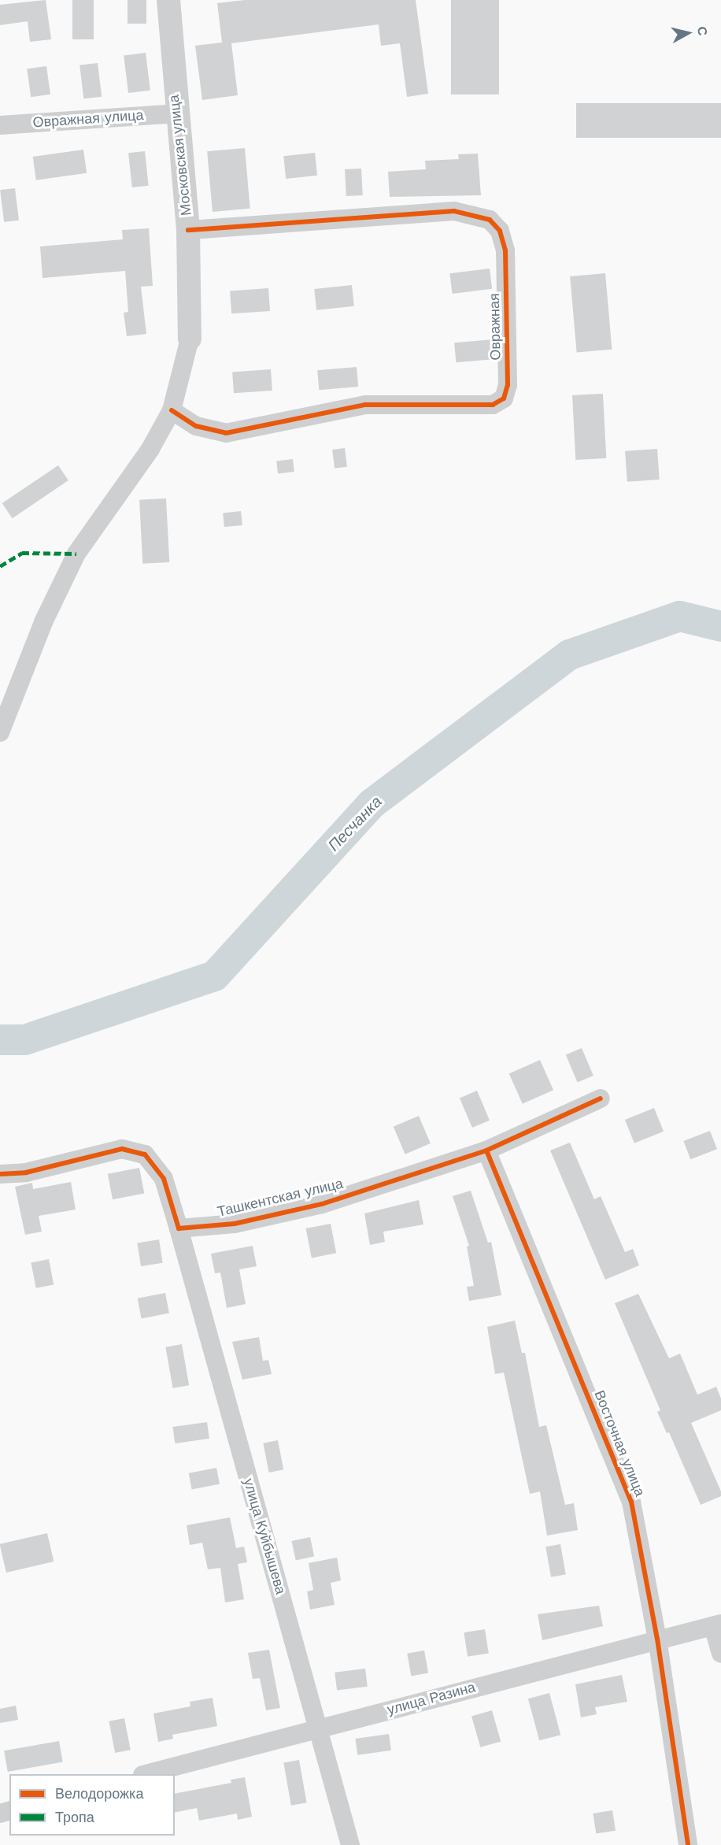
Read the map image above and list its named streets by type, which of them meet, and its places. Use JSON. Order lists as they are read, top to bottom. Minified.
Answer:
{"streets":{"street":["Овражная улица","Московская улица","Овражная","Ташкентская улица","Восточная улица","улица Куйбышева","улица Разина"]},"crossings":[["Овражная улица","Московская улица"],["Московская улица","Овражная"],["Ташкентская улица","Восточная улица"],["Ташкентская улица","улица Куйбышева"],["Восточная улица","улица Разина"],["улица Куйбышева","улица Разина"]],"water":["Песчанка"],"legend":["Велодорожка","Тропа"],"north":"right"}
